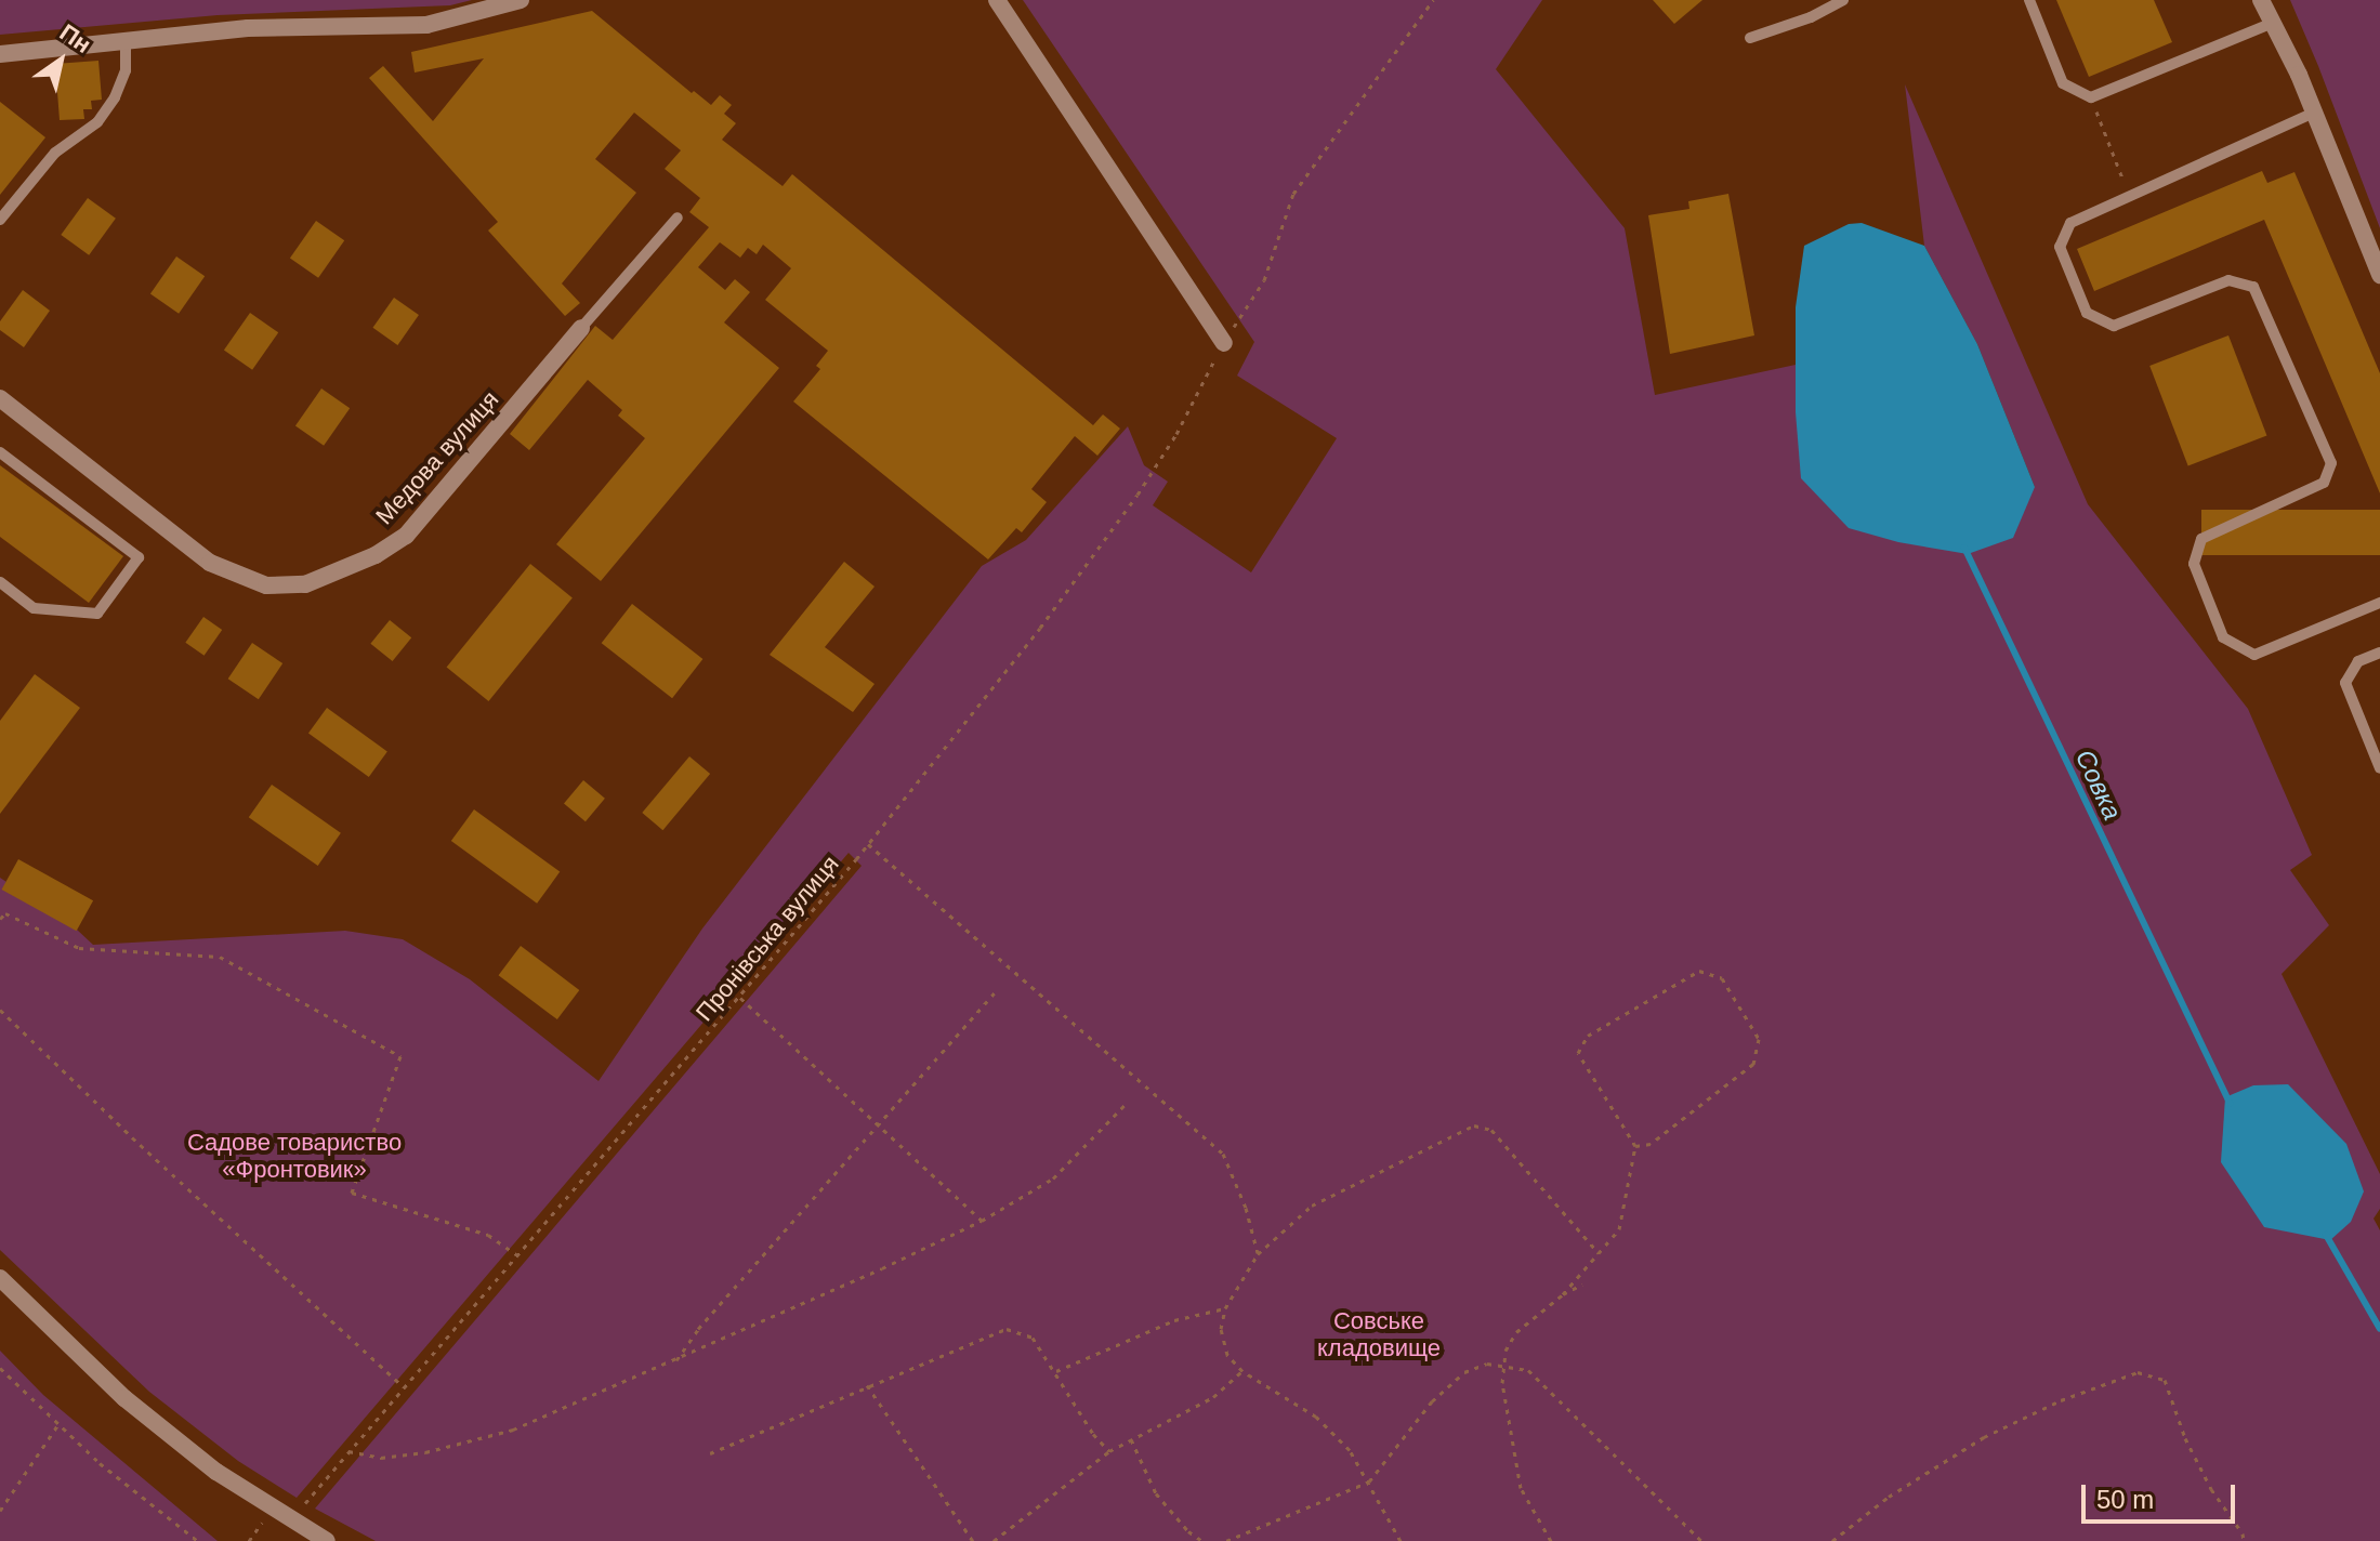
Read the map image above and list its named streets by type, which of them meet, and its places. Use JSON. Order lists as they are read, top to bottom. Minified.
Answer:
{"streets":{"street":["Медова вулиця"],"path":["Пронівська вулиця"]},"water":["Совка"],"parks":["Садове товариство «Фронтовик»","Совське кладовище"],"scale_bar":"50 m","north":"top right"}
